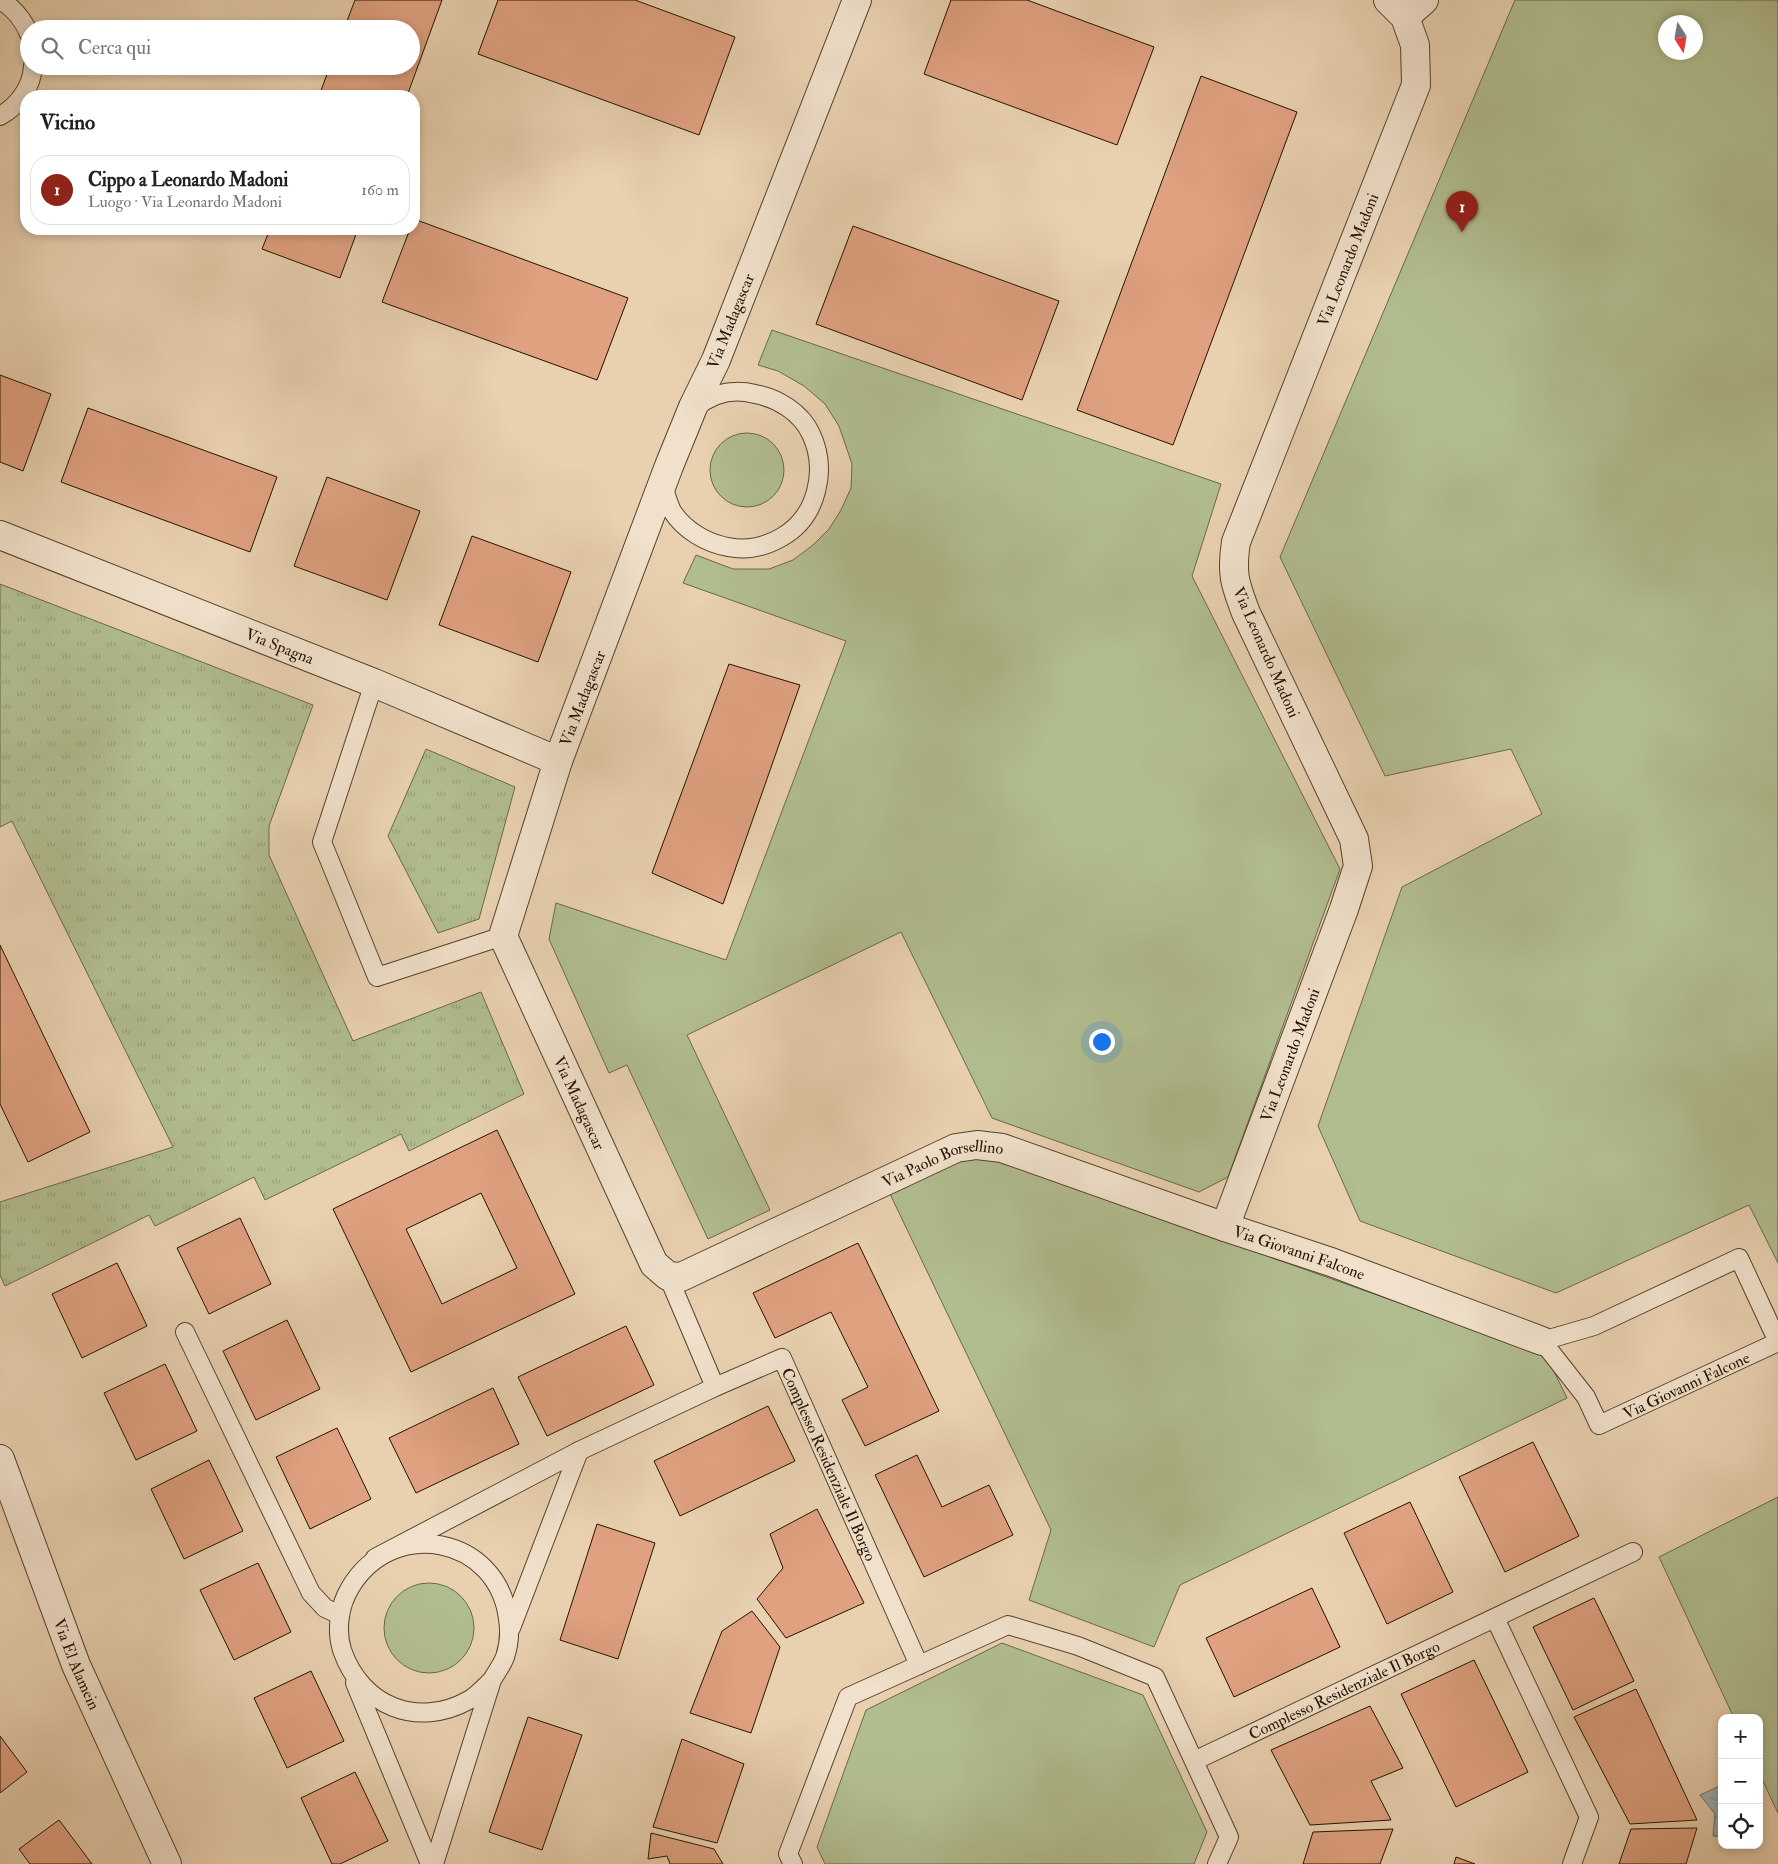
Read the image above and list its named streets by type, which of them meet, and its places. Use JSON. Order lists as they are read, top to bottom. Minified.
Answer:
{"streets":{"street":["Via Leonardo Madoni","Via Madagascar","Via Spagna","Via Paolo Borsellino","Via Giovanni Falcone","Via El Alamein"],"lane":["Complesso Residenziale Il Borgo"]},"crossings":[["Via Leonardo Madoni","Via Paolo Borsellino"],["Via Leonardo Madoni","Via Giovanni Falcone"],["Via Madagascar","Via Spagna"],["Via Madagascar","Via Paolo Borsellino"],["Via Madagascar","Complesso Residenziale Il Borgo"],["Via Paolo Borsellino","Via Giovanni Falcone"]],"north":"bottom","page":{"search":"Cerca qui","heading":"Vicino","list":[{"mark":"1","name":"Cippo a Leonardo Madoni","note":"Luogo · Via Leonardo Madoni","value":"160 m"}],"pins":"1","map_buttons":["+","−"]}}
